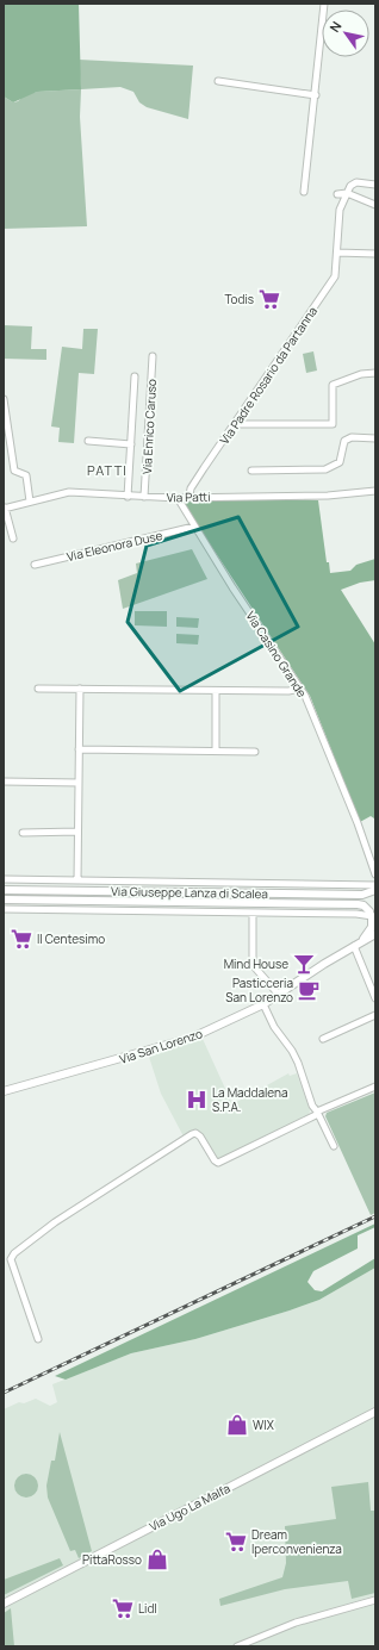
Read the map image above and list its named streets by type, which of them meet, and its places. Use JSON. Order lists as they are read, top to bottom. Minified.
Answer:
{"streets":{"street":["Via Padre Rosario da Partanna","Via Enrico Caruso","Via Patti","Via Eleonora Duse","Via Casino Grande","Via Giuseppe Lanza di Scalea","Via San Lorenzo","Via Ugo La Malfa"]},"crossings":[["Via Padre Rosario da Partanna","Via Patti"],["Via Enrico Caruso","Via Patti"],["Via Patti","Via Casino Grande"],["Via Eleonora Duse","Via Casino Grande"],["Via Giuseppe Lanza di Scalea","Via San Lorenzo"]],"districts":["PATTI"],"places":{"supermarket":["Todis","Il Centesimo","Dream Iperconvenienza","Lidl"],"bar":["Mind House"],"cafe":["Pasticceria San Lorenzo"],"hospital":["La Maddalena S.P.A."],"shop":["WIX","PittaRosso"]},"north":"top left"}
